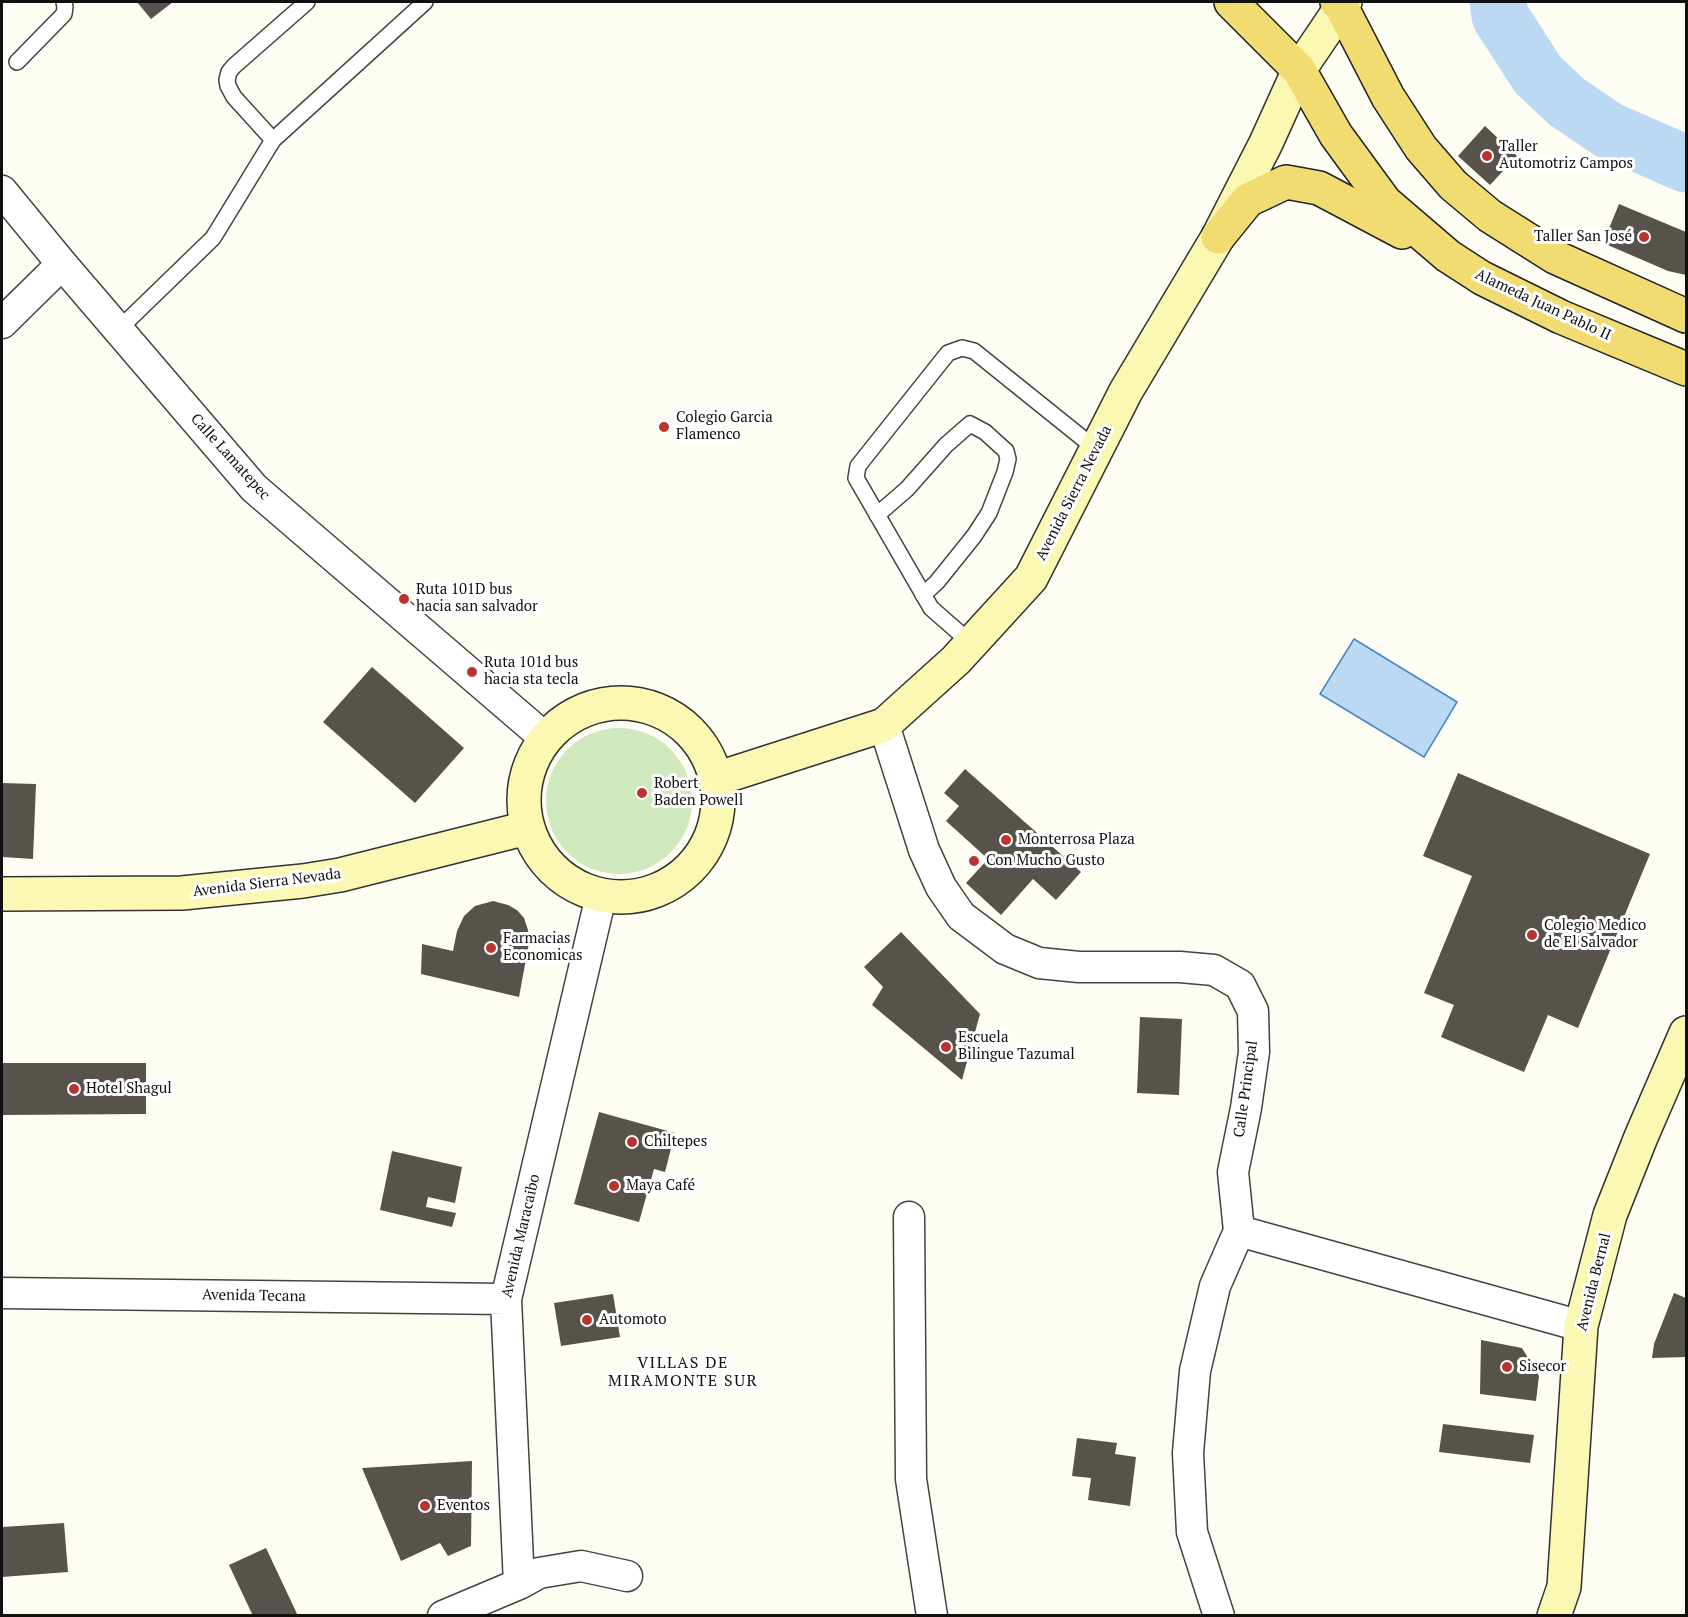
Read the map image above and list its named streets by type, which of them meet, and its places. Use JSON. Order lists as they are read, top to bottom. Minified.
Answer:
{"streets":{"main road":["Alameda Juan Pablo II"],"street":["Calle Lamatepec","Avenida Sierra Nevada","Calle Principal","Avenida Maracaibo","Avenida Bernal","Avenida Tecana"]},"crossings":[["Alameda Juan Pablo II","Avenida Sierra Nevada"],["Calle Lamatepec","Avenida Sierra Nevada"],["Calle Lamatepec","Avenida Maracaibo"],["Avenida Sierra Nevada","Calle Principal"],["Avenida Sierra Nevada","Avenida Maracaibo"],["Avenida Maracaibo","Avenida Tecana"]],"districts":["VILLAS DE MIRAMONTE SUR"],"places":["Taller Automotriz Campos","Taller San José","Colegio Garcia Flamenco","Ruta 101D bus hacia san salvador","Ruta 101d bus hacia sta tecla","Robert Baden Powell","Monterrosa Plaza","Con Mucho Gusto","Colegio Medico de El Salvador","Farmacias Economicas","Escuela Bilingue Tazumal","Hotel Shagul","Chiltepes","Maya Café","Automoto","Sisecor","Eventos"]}
